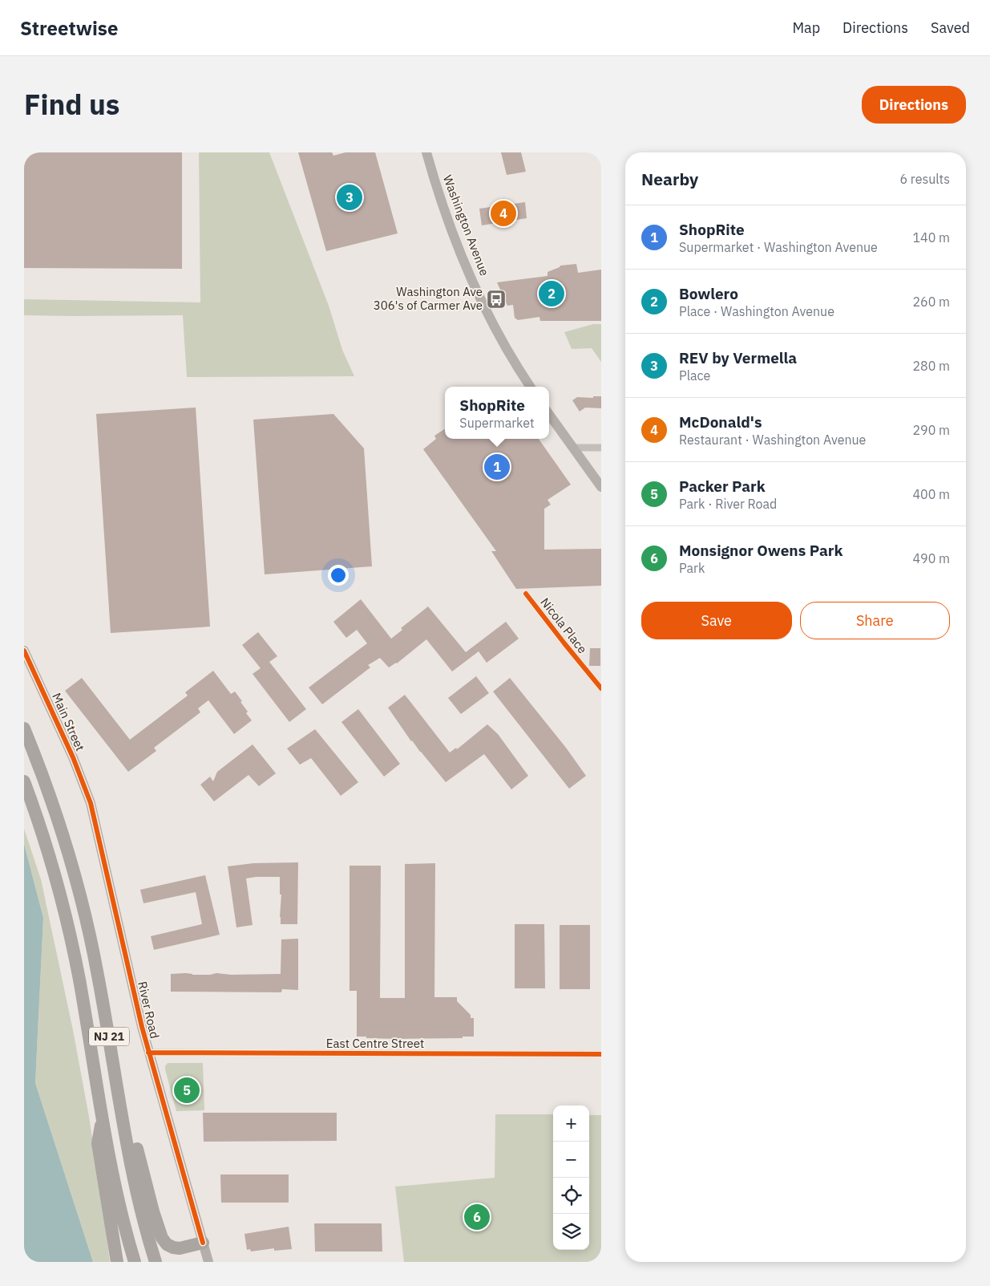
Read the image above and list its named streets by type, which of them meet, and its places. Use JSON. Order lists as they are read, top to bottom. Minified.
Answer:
{"streets":{"highway":["NJ 21"],"street":["Washington Avenue","Nicola Place","Main Street","River Road","East Centre Street"]},"crossings":[["Main Street","River Road"],["River Road","East Centre Street"]],"places":{"bus stop":["Washington Ave 306's of Carmer Ave"]},"page":{"header":"Streetwise","nav":["Map","Directions","Saved"],"title":"Find us","buttons":["Directions",["Save","Share"]],"heading":["Nearby","6 results"],"pins":["3","4","2","1","5","6"],"list":[{"mark":"1","name":"ShopRite","note":"Supermarket · Washington Avenue","value":"140 m"},{"mark":"2","name":"Bowlero","note":"Place · Washington Avenue","value":"260 m"},{"mark":"3","name":"REV by Vermella","note":"Place","value":"280 m"},{"mark":"4","name":"McDonald's","note":"Restaurant · Washington Avenue","value":"290 m"},{"mark":"5","name":"Packer Park","note":"Park · River Road","value":"400 m"},{"mark":"6","name":"Monsignor Owens Park","note":"Park","value":"490 m"}],"popup":["ShopRite","Supermarket"],"map_buttons":["+","−"]}}
